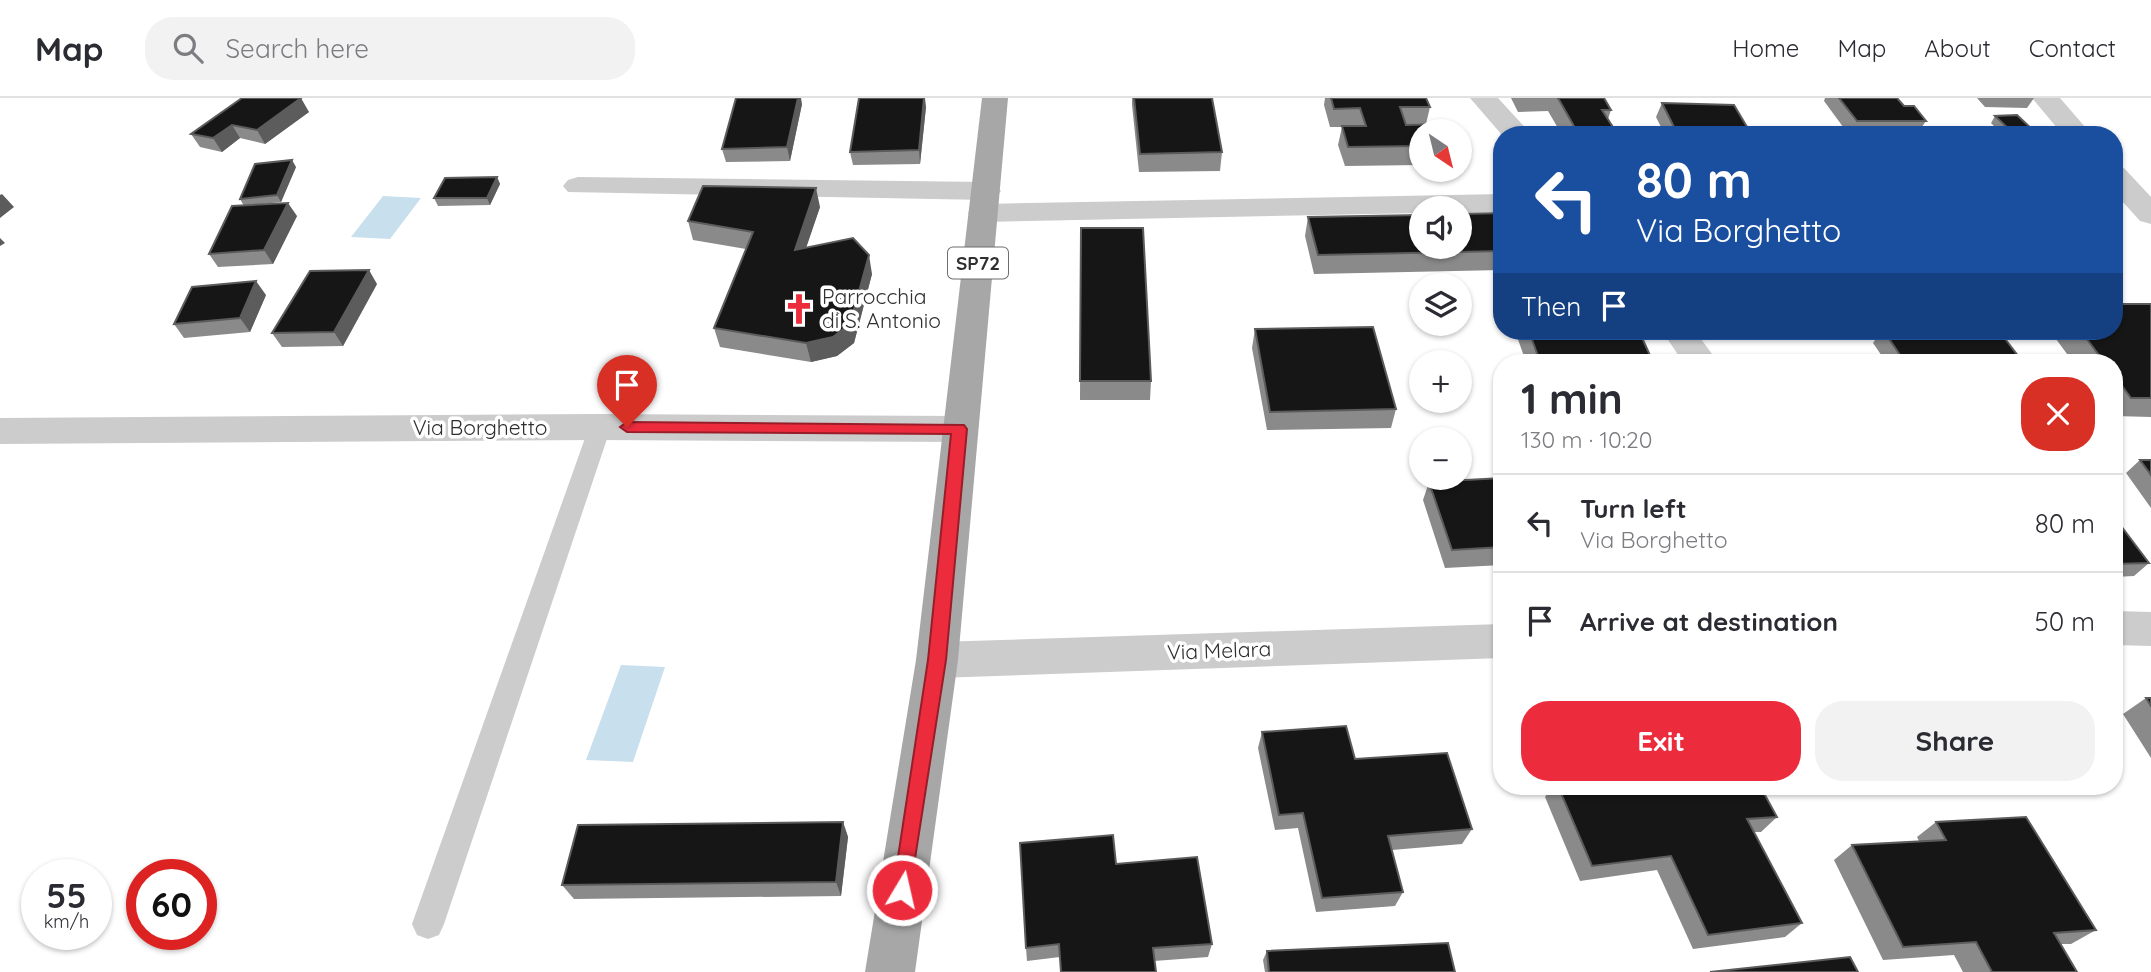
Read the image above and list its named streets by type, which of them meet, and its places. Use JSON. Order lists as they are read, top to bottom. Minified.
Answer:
{"streets":{"main road":["SP72"],"street":["Via Borghetto","Via Melara"]},"crossings":[["SP72","Via Borghetto"],["SP72","Via Melara"]],"places":{"church":["Parrocchia di S. Antonio"]},"north":"bottom right","page":{"header":"Map","search":"Search here","nav":["Home","Map","About","Contact"],"map_buttons":["+","−"],"turn":["80 m","Via Borghetto"],"then":"Then","heading":["1 min","130 m · 10:20"],"list":[{"name":"Turn left","note":"Via Borghetto","value":"80 m"},{"name":"Arrive at destination","value":"50 m"}],"buttons":["Exit","Share"],"speed":"55 km/h","limit":"60"}}
